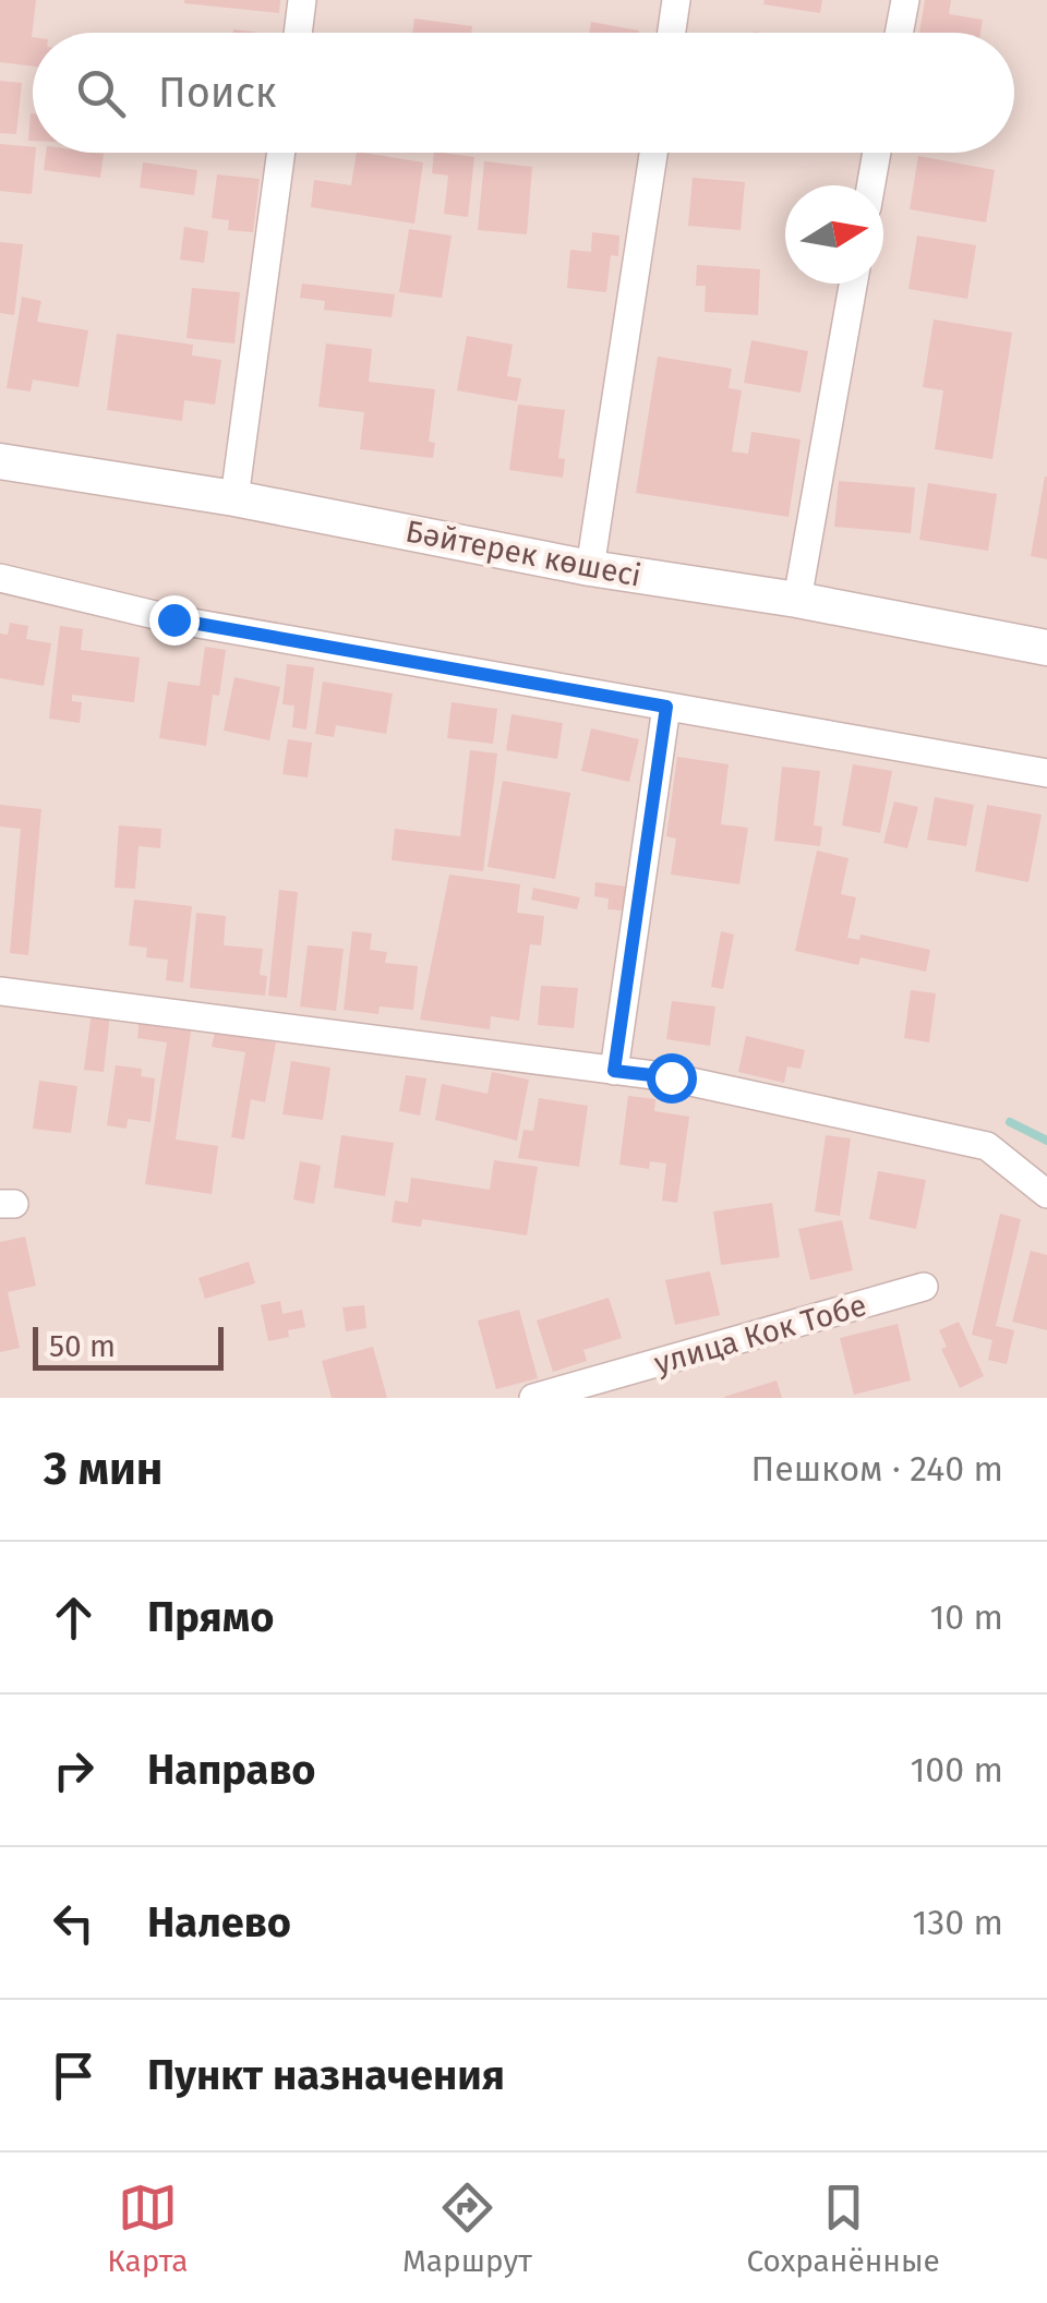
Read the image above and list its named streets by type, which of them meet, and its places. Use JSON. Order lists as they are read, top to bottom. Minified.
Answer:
{"streets":{"street":["Бәйтерек көшесі","улица Кок Тобе"]},"scale_bar":"50 m","north":"right","page":{"search":"Поиск","scale":"50 m","heading":["3 мин","Пешком · 240 m"],"list":[["Прямо","10 m"],["Направо","100 m"],["Налево","130 m"],"Пункт назначения"],"nav":["Карта","Маршрут","Сохранённые"]}}
